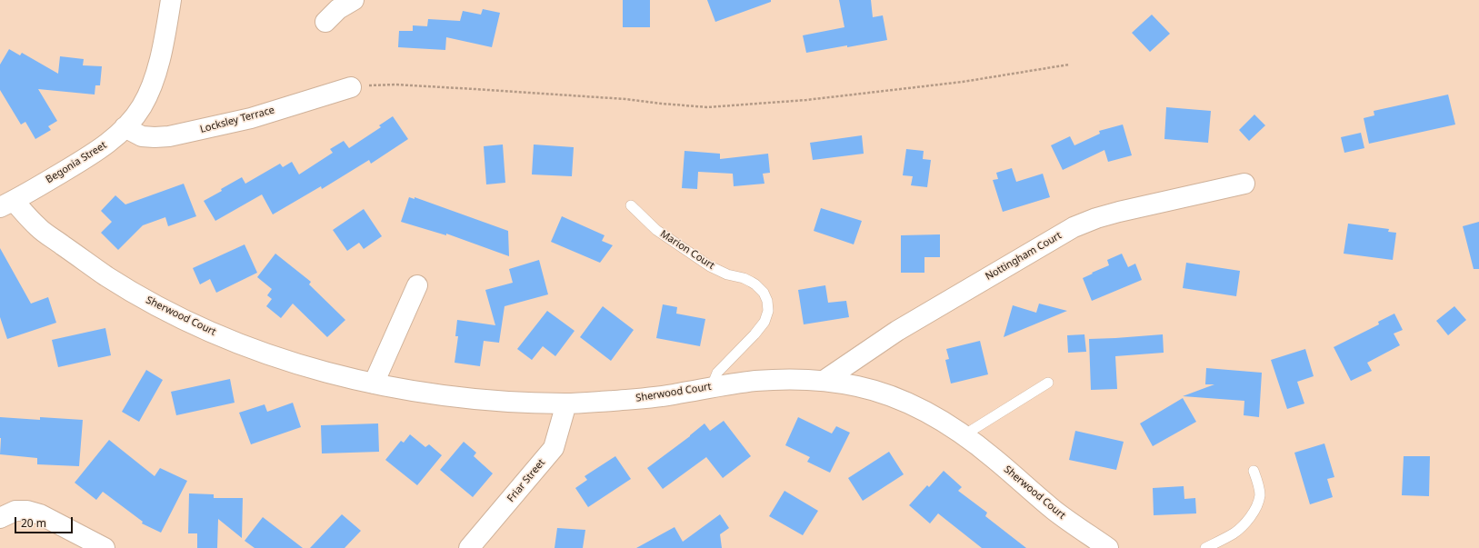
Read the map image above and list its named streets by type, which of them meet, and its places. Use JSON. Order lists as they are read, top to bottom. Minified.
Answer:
{"streets":{"street":["Locksley Terrace","Begonia Street","Nottingham Court","Sherwood Court","Friar Street"],"lane":["Marion Court"]},"crossings":[["Locksley Terrace","Begonia Street"],["Begonia Street","Sherwood Court"],["Marion Court","Sherwood Court"],["Nottingham Court","Sherwood Court"],["Sherwood Court","Friar Street"]],"scale_bar":"20 m"}
